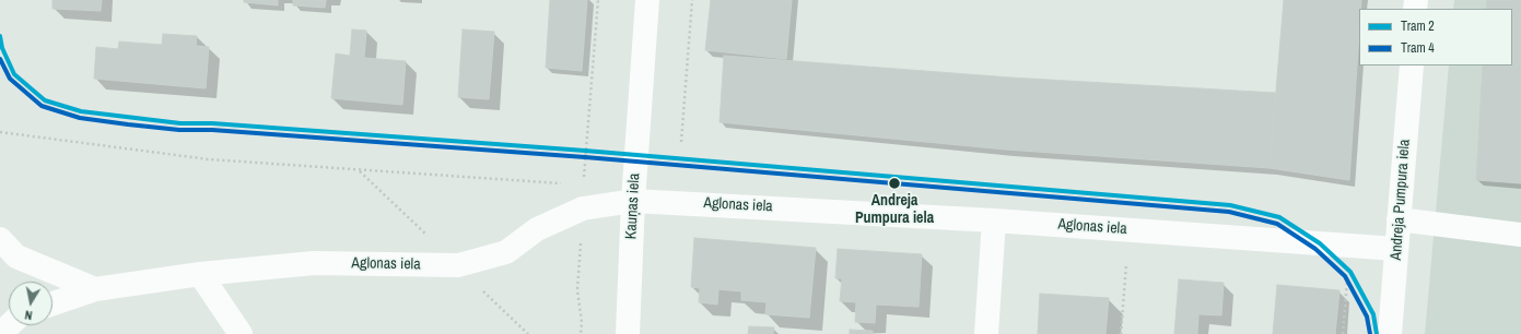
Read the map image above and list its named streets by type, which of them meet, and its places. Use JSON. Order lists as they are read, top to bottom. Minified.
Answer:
{"streets":{"street":["Andreja Pumpura iela","Aglonas iela","Kauņas iela"]},"crossings":[["Andreja Pumpura iela","Aglonas iela"],["Aglonas iela","Kauņas iela"]],"places":["Andreja Pumpura iela"],"lines":["tram line 2","tram line 4"],"legend":["Tram 2","Tram 4"],"north":"bottom"}
